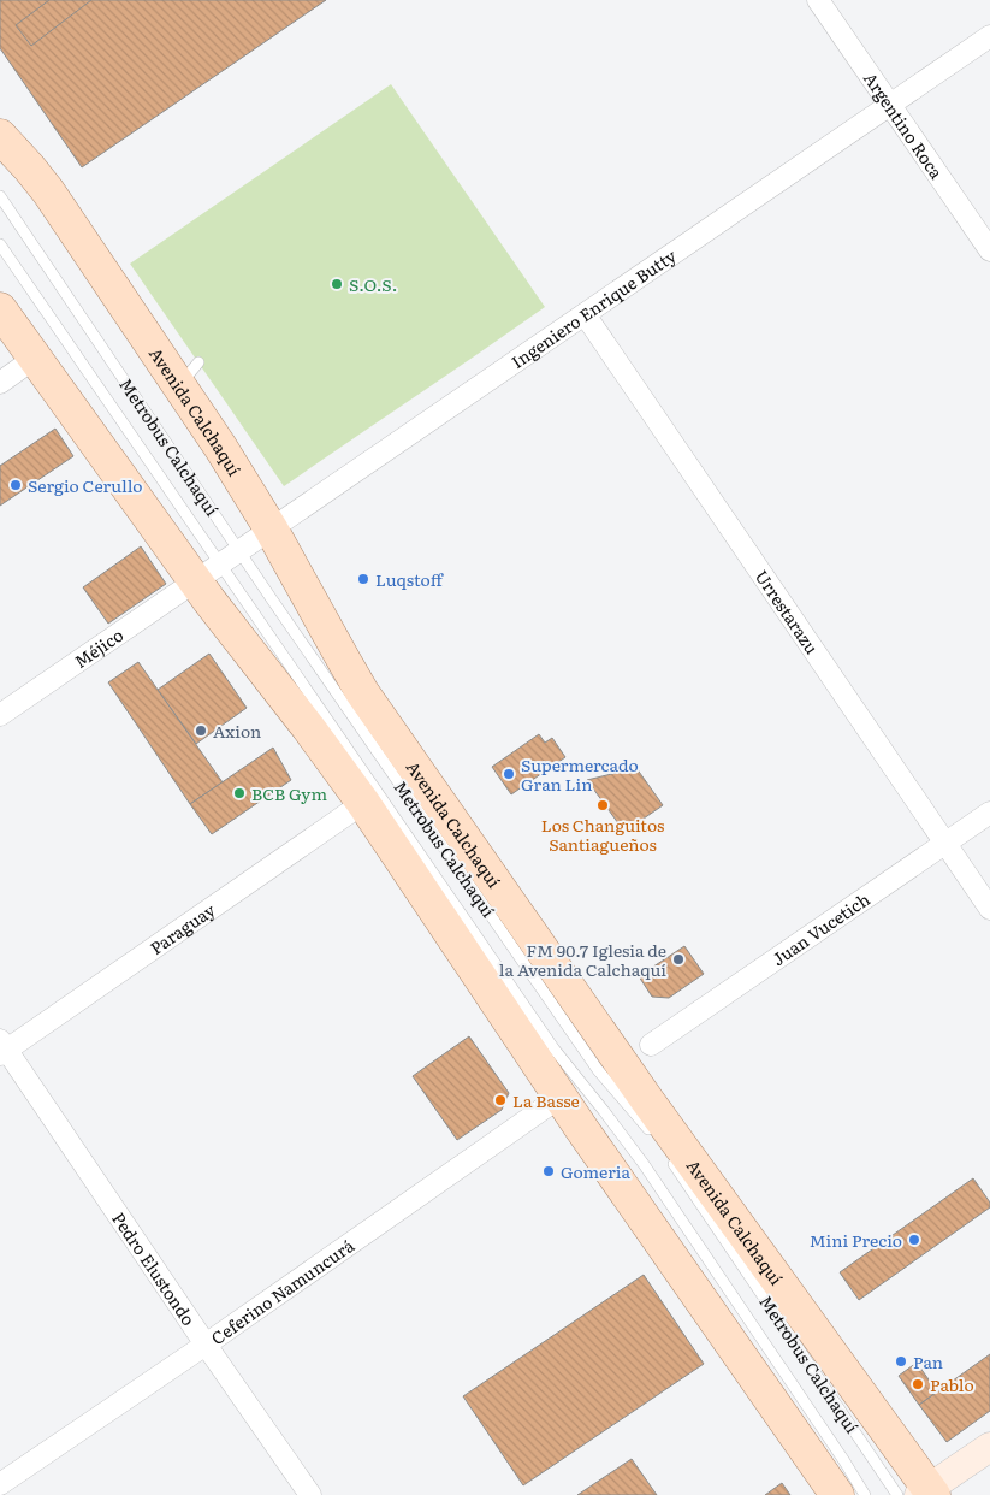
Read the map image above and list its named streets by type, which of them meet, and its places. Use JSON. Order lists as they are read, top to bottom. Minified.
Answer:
{"streets":{"main road":["Avenida Calchaquí"],"street":["Argentino Roca","Ingeniero Enrique Butty","Urrestarazu","Méjico","Paraguay","Juan Vucetich","Pedro Elustondo","Ceferino Namuncurá"],"lane":["Metrobus Calchaquí"]},"crossings":[["Argentino Roca","Ingeniero Enrique Butty"],["Ingeniero Enrique Butty","Avenida Calchaquí"],["Ingeniero Enrique Butty","Metrobus Calchaquí"],["Ingeniero Enrique Butty","Urrestarazu"],["Ingeniero Enrique Butty","Méjico"],["Metrobus Calchaquí","Méjico"],["Urrestarazu","Juan Vucetich"],["Paraguay","Pedro Elustondo"],["Pedro Elustondo","Ceferino Namuncurá"]],"places":["S.O.S.","Sergio Cerullo","Luqstoff","Axion","Supermercado Gran Lin","BCB Gym","Los Changuitos Santiagueños","FM 90.7 Iglesia de la Avenida Calchaquí","La Basse","Gomeria","Mini Precio","Pan","Pablo"]}
